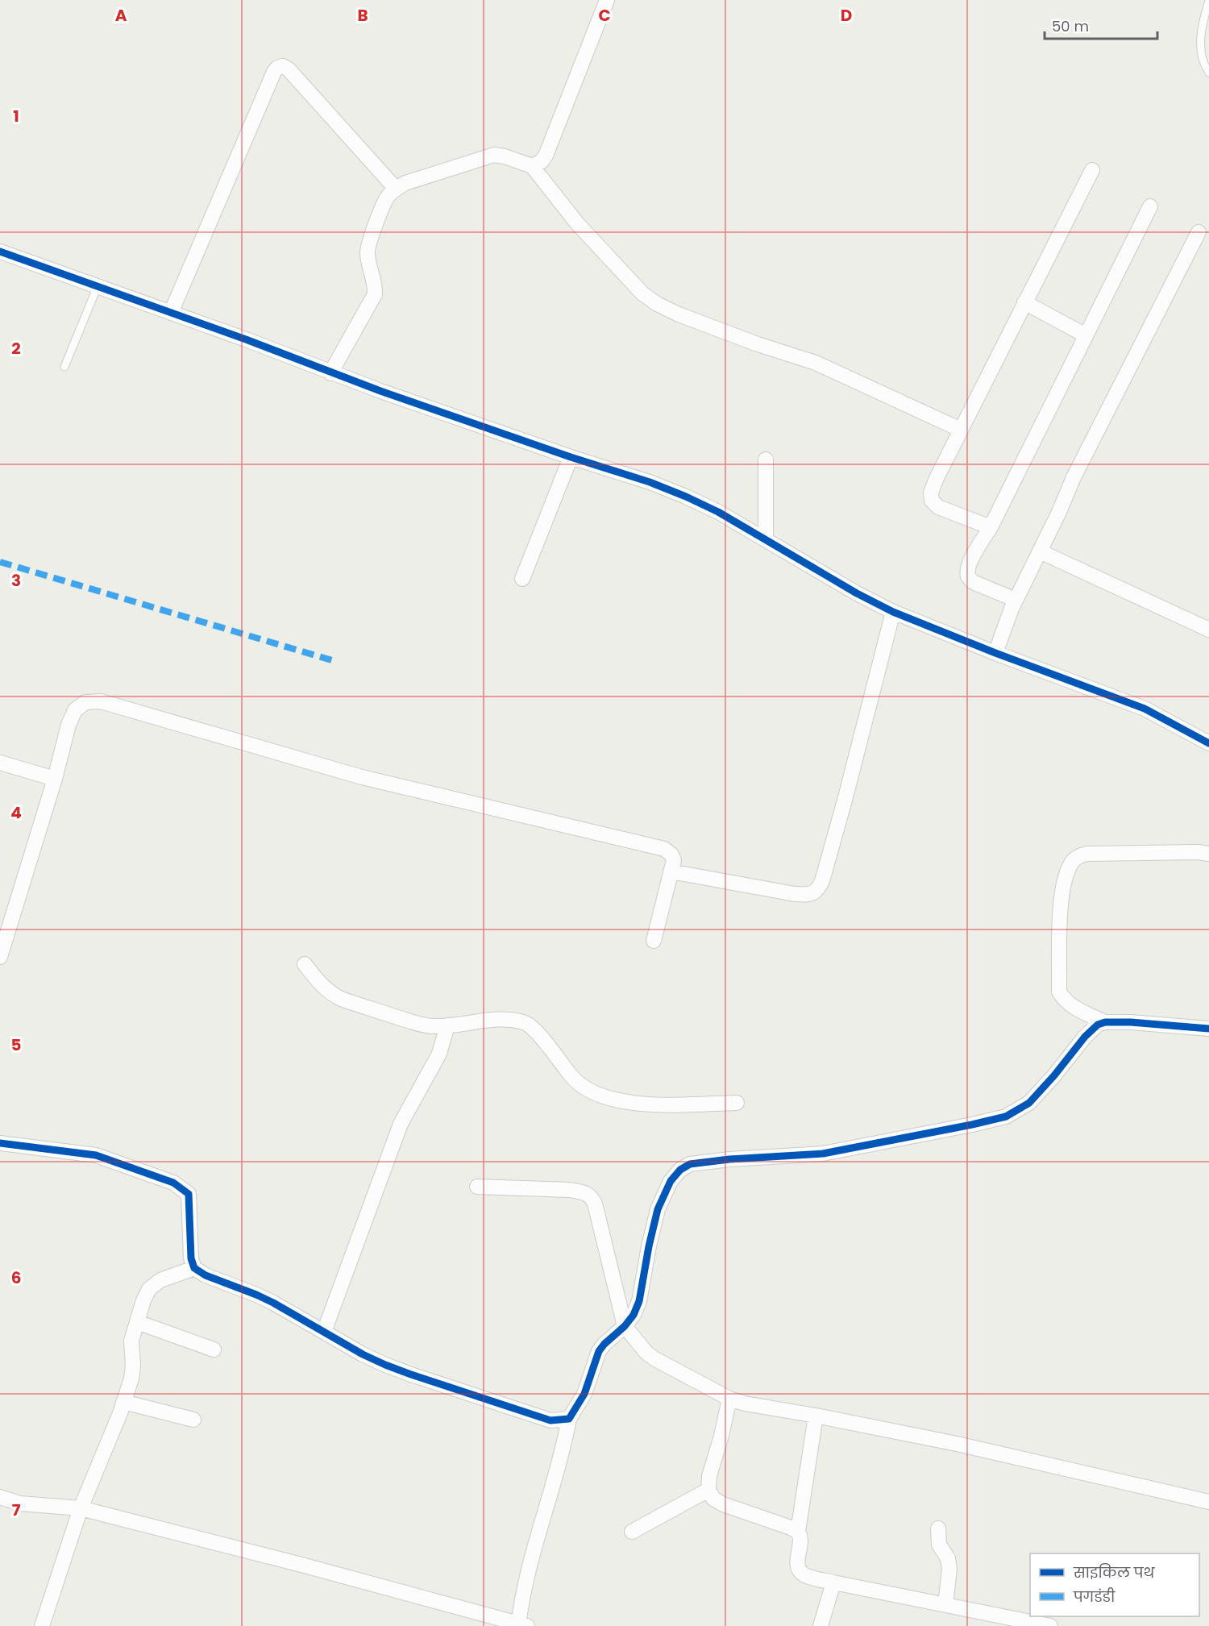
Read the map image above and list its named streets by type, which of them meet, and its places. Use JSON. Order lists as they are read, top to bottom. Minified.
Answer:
{"legend":["साइकिल पथ","पगडंडी"],"scale_bar":"50 m","grid":{"columns":["A","B","C","D"],"rows":["1","2","3","4","5","6","7"]}}
